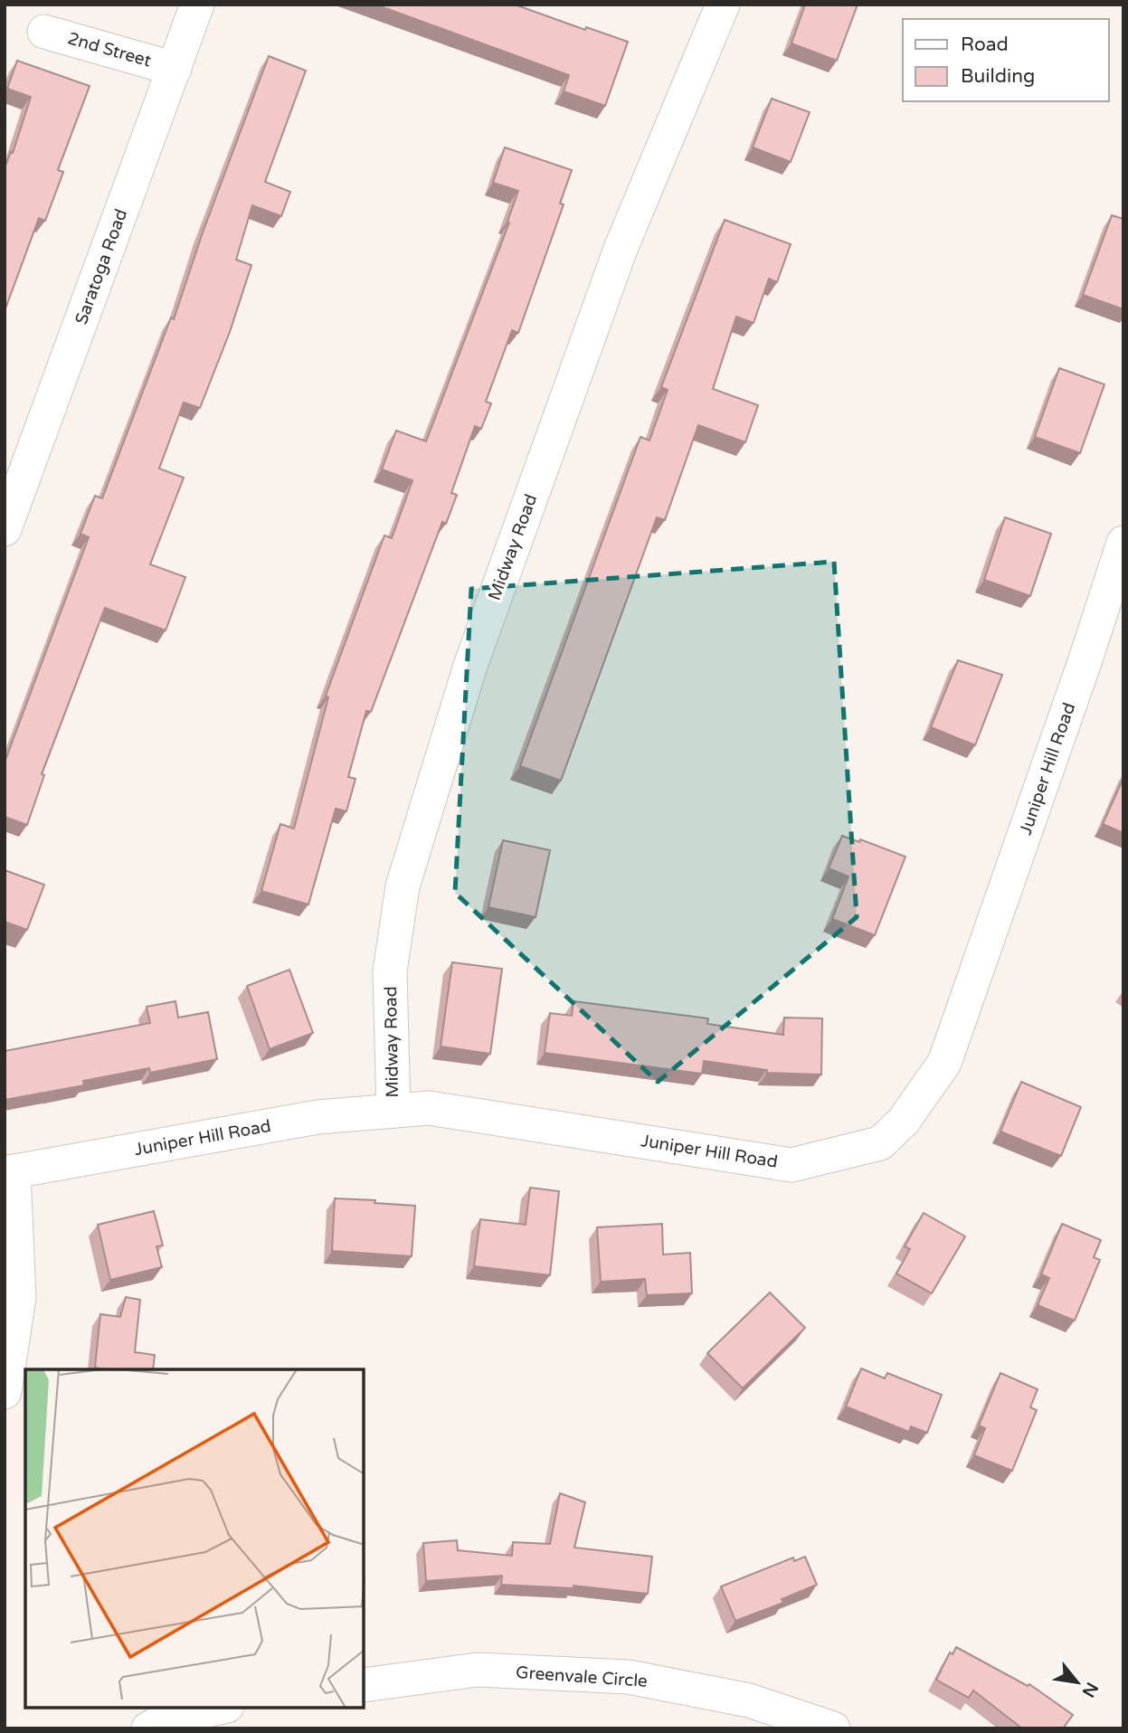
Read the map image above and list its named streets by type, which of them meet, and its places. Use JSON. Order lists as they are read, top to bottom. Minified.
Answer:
{"streets":{"street":["2nd Street","Saratoga Road","Midway Road","Juniper Hill Road","Greenvale Circle"]},"crossings":[["2nd Street","Saratoga Road"],["Midway Road","Juniper Hill Road"]],"legend":["Road","Building"],"north":"bottom right"}
